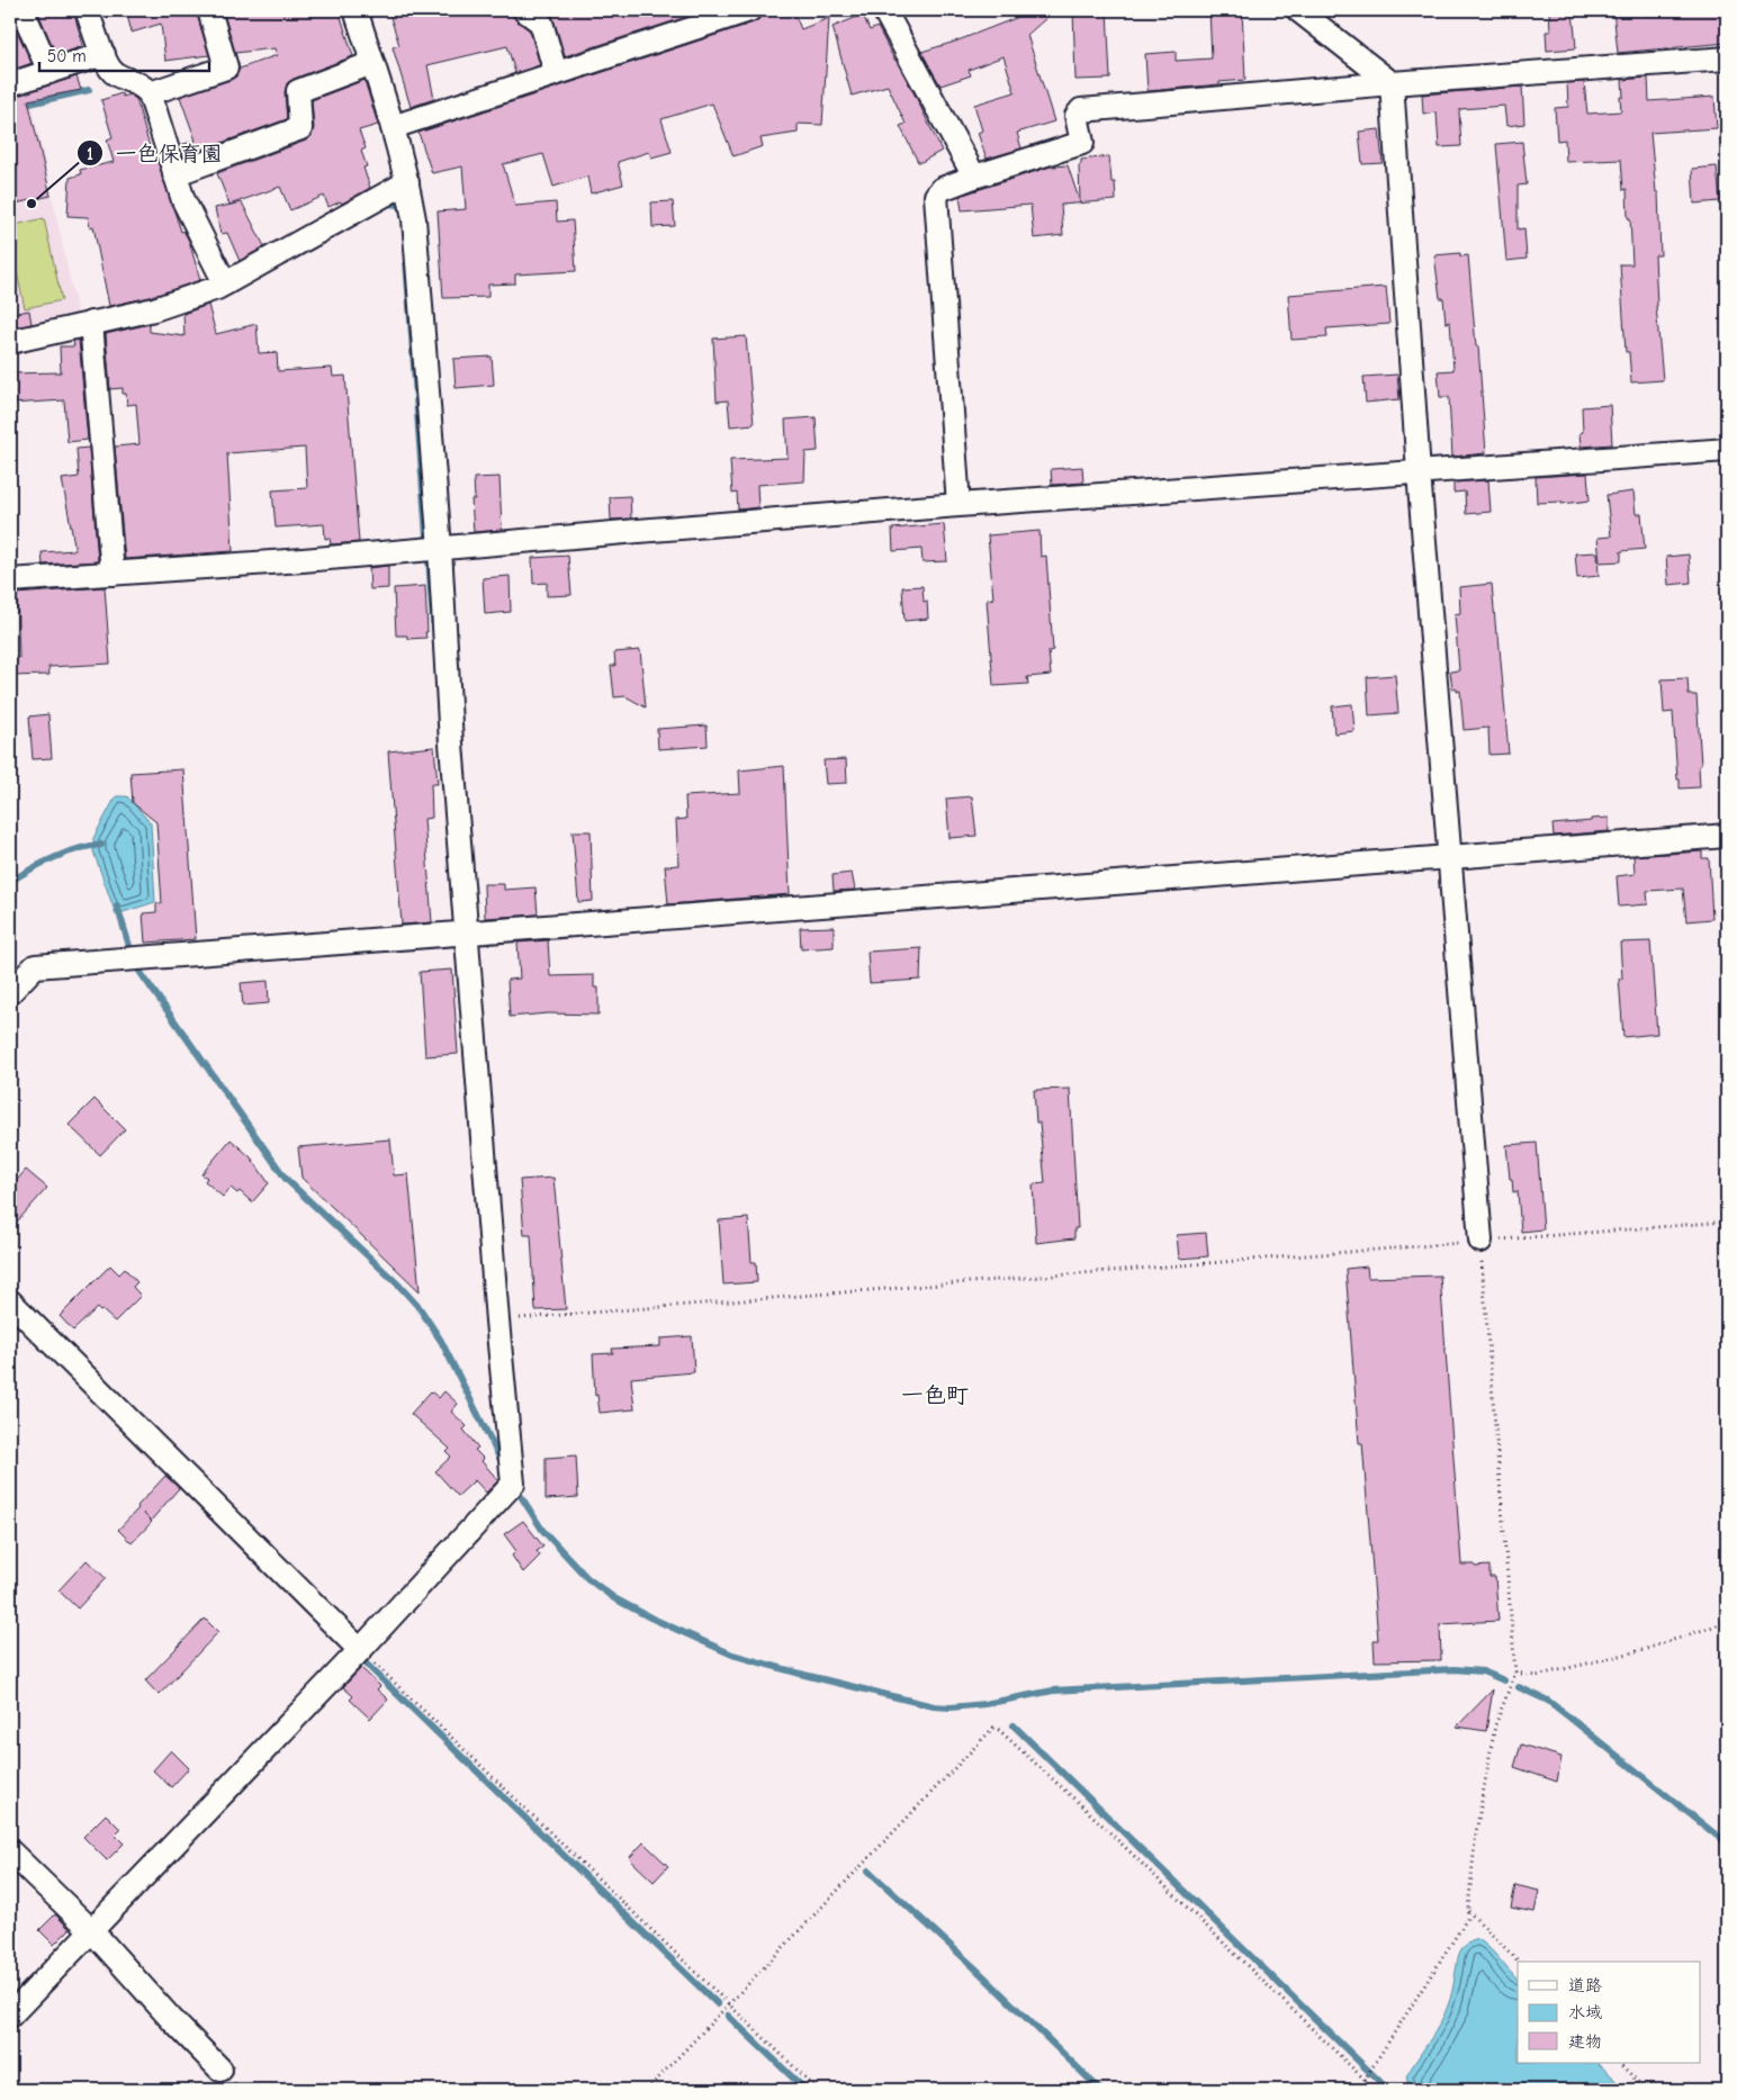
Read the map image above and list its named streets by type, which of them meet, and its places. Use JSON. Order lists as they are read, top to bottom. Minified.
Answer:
{"districts":["一色町"],"places":["一色保育園"],"legend":["道路","水域","建物"],"scale_bar":"50 m"}
